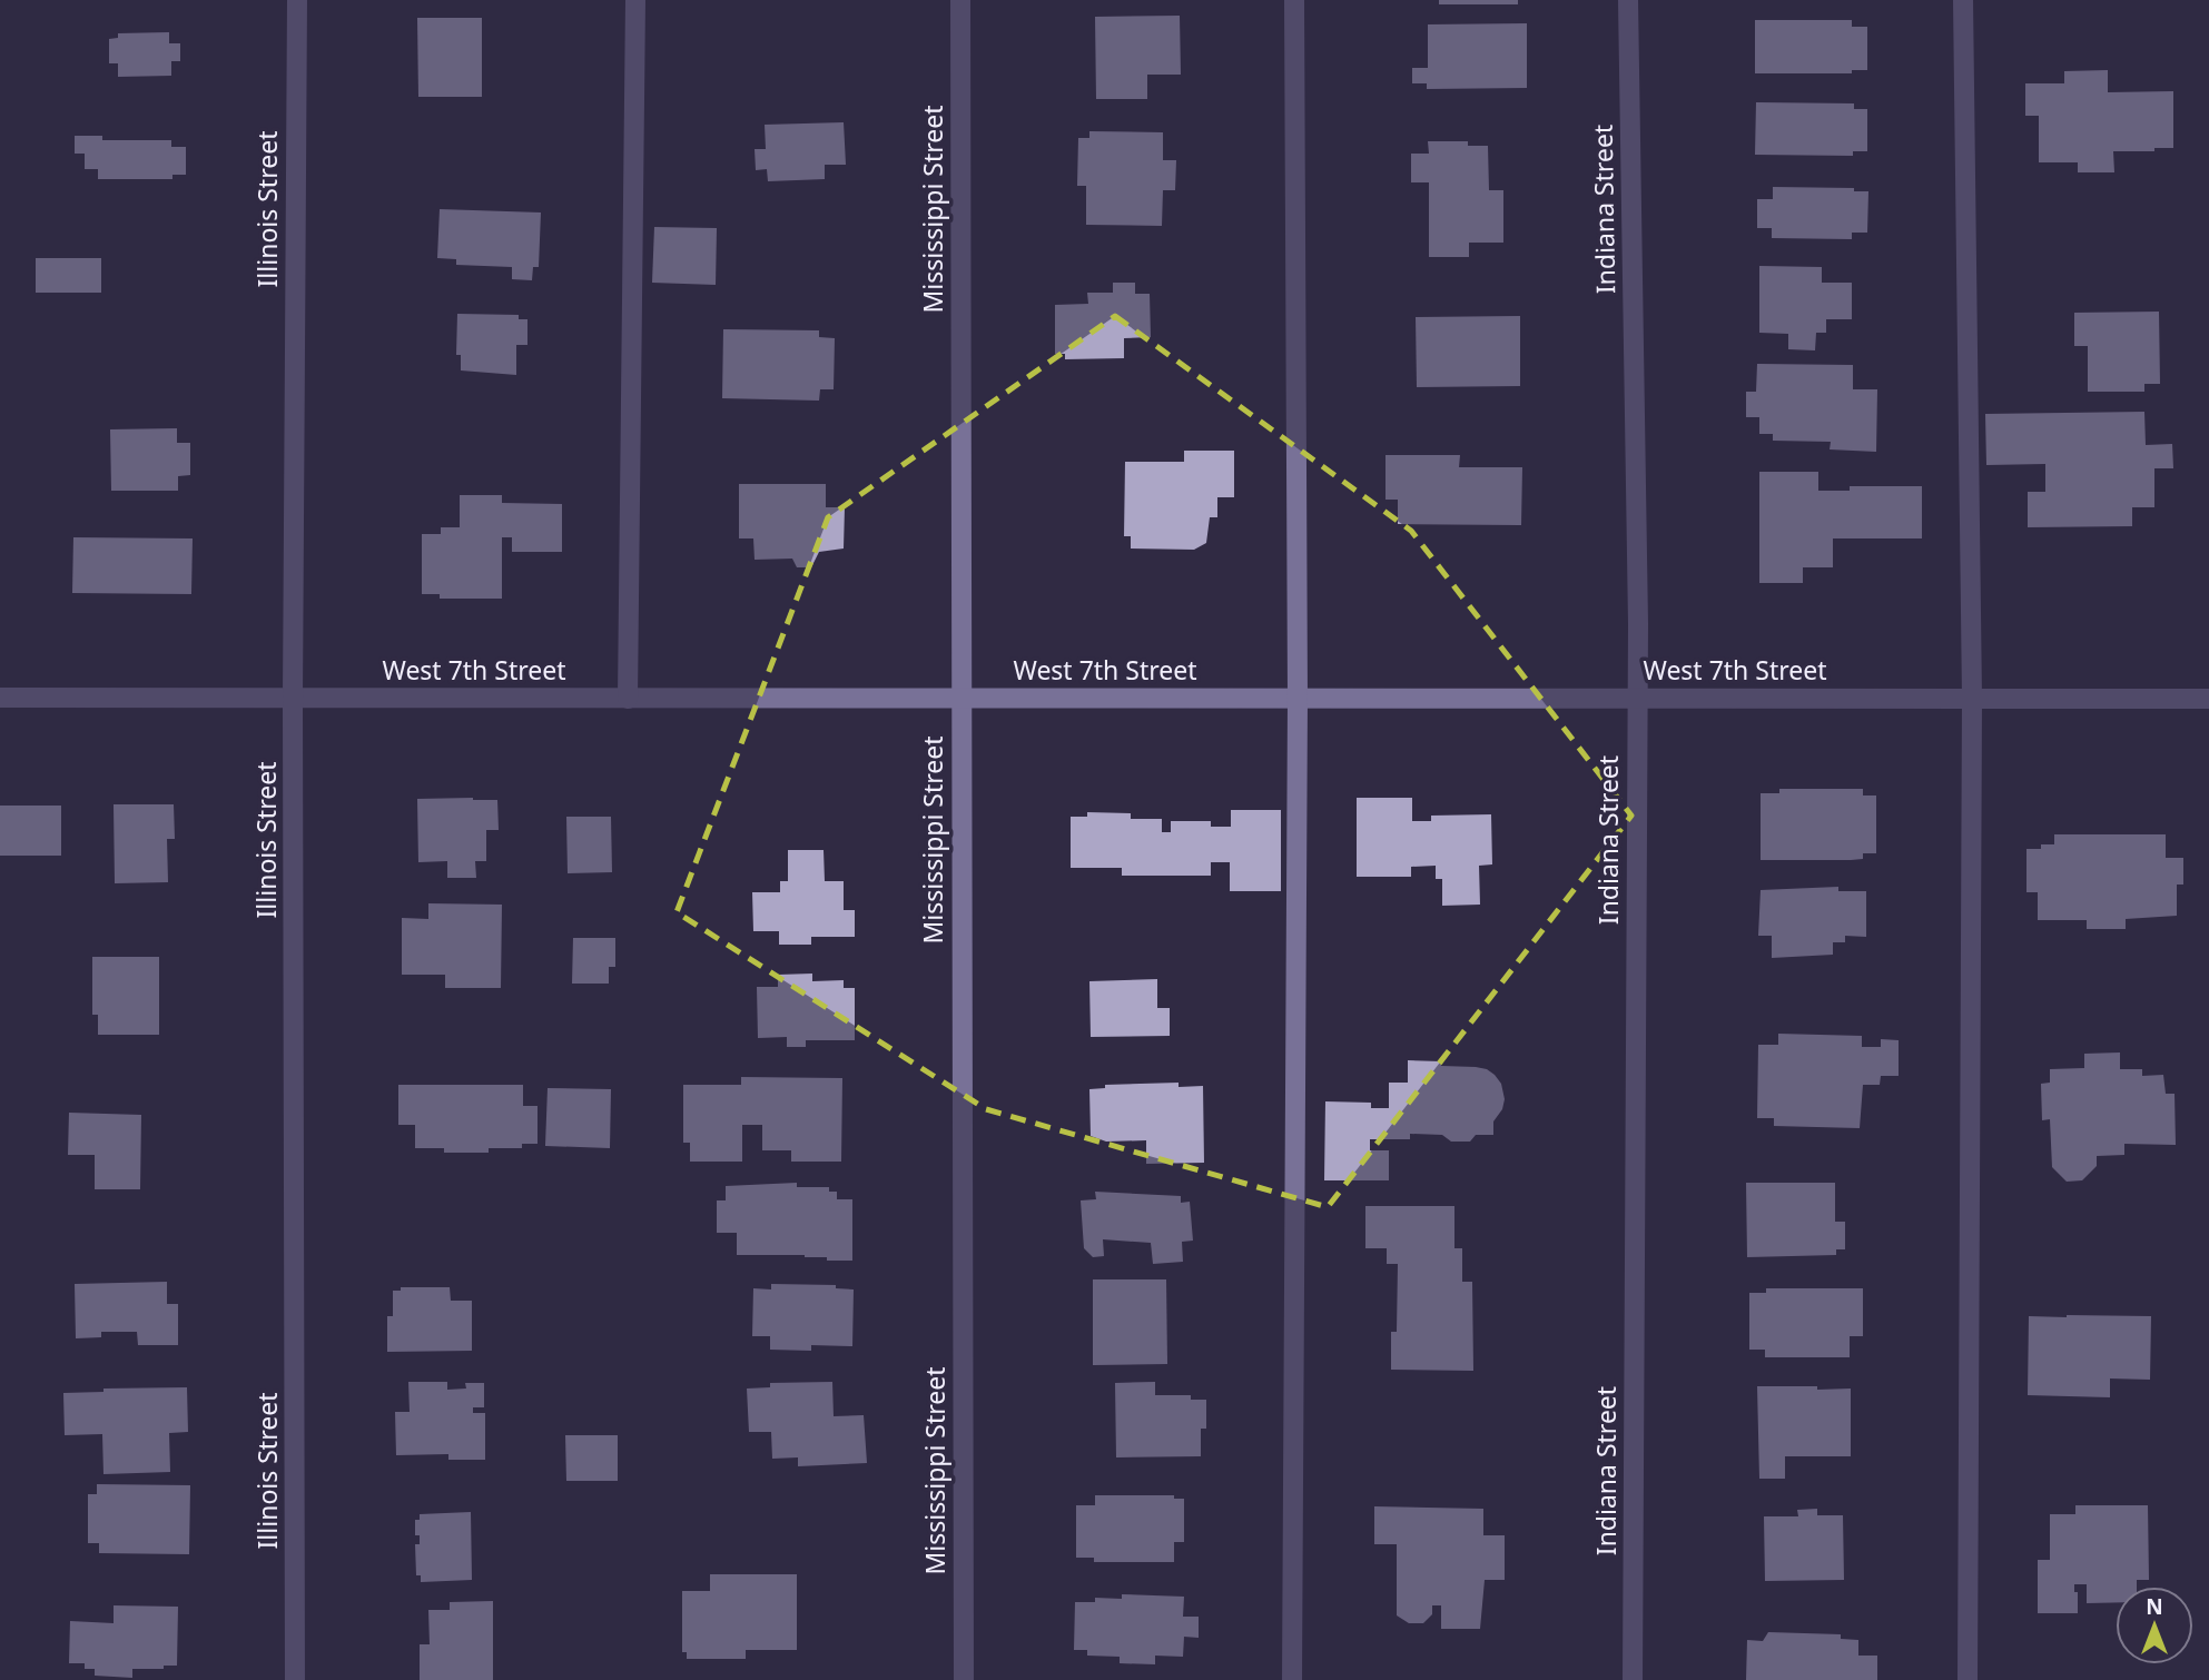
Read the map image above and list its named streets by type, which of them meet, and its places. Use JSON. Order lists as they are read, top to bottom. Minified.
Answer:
{"streets":{"street":["Illinois Street","Mississippi Street","Indiana Street","West 7th Street"]},"crossings":[["Illinois Street","West 7th Street"],["Mississippi Street","West 7th Street"],["Indiana Street","West 7th Street"]],"north":"top"}
